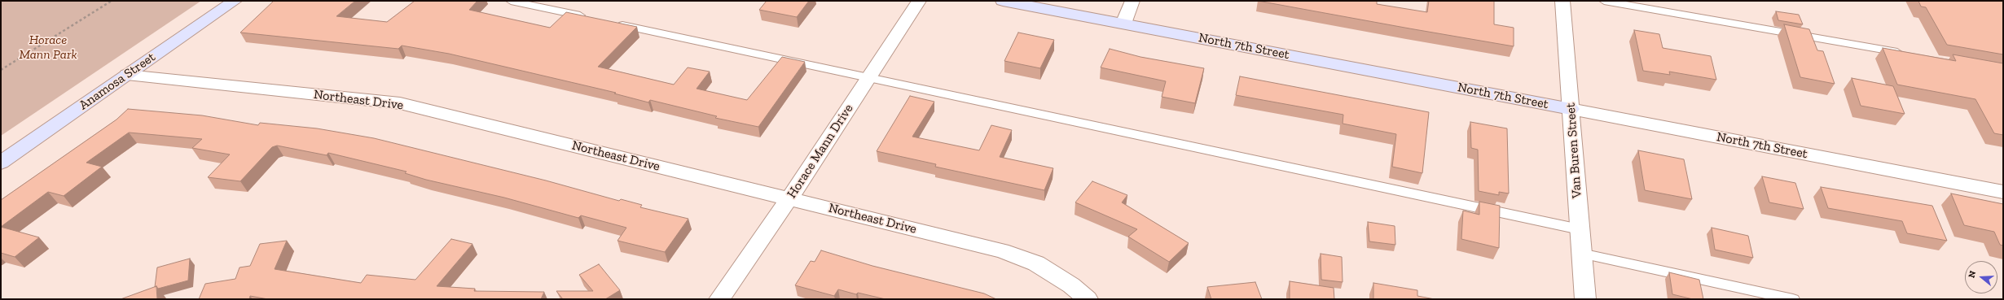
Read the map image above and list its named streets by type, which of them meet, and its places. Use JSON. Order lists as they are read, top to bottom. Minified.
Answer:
{"streets":{"street":["North 7th Street","Anamosa Street","Northeast Drive","Van Buren Street","Horace Mann Drive"]},"crossings":[["North 7th Street","Van Buren Street"],["Anamosa Street","Northeast Drive"],["Northeast Drive","Horace Mann Drive"]],"parks":["Horace Mann Park"],"north":"left"}
